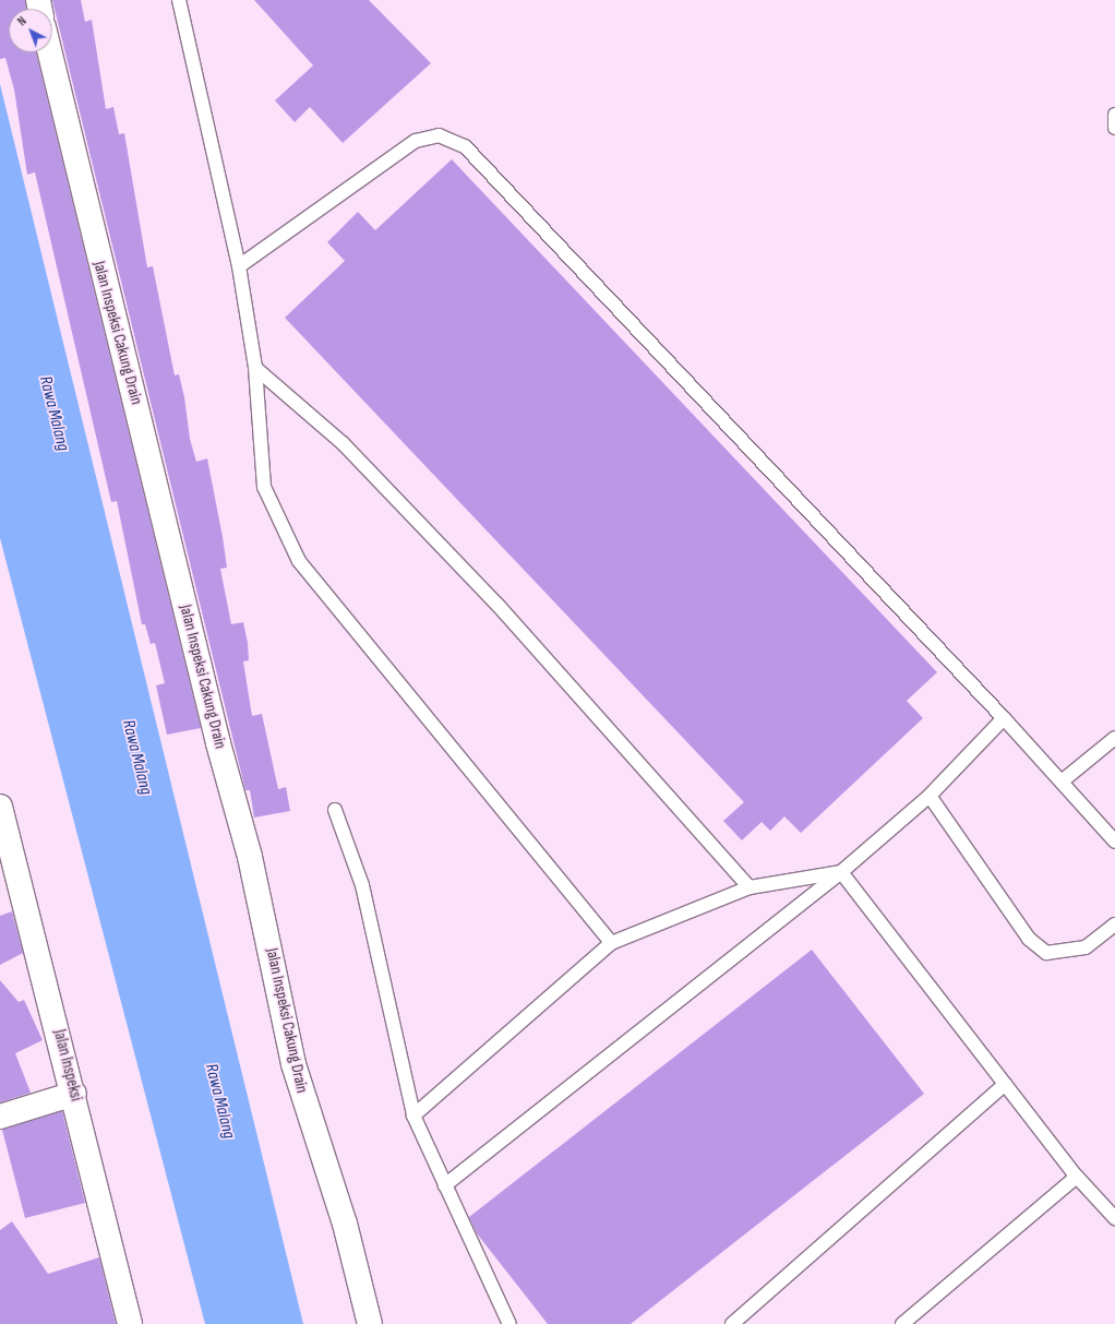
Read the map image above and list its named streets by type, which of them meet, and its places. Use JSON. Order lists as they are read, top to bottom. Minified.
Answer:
{"streets":{"street":["Jalan Inspeksi Cakung Drain","Jalan Inspeksi"]},"water":["Rawa Malang"],"north":"top left"}
